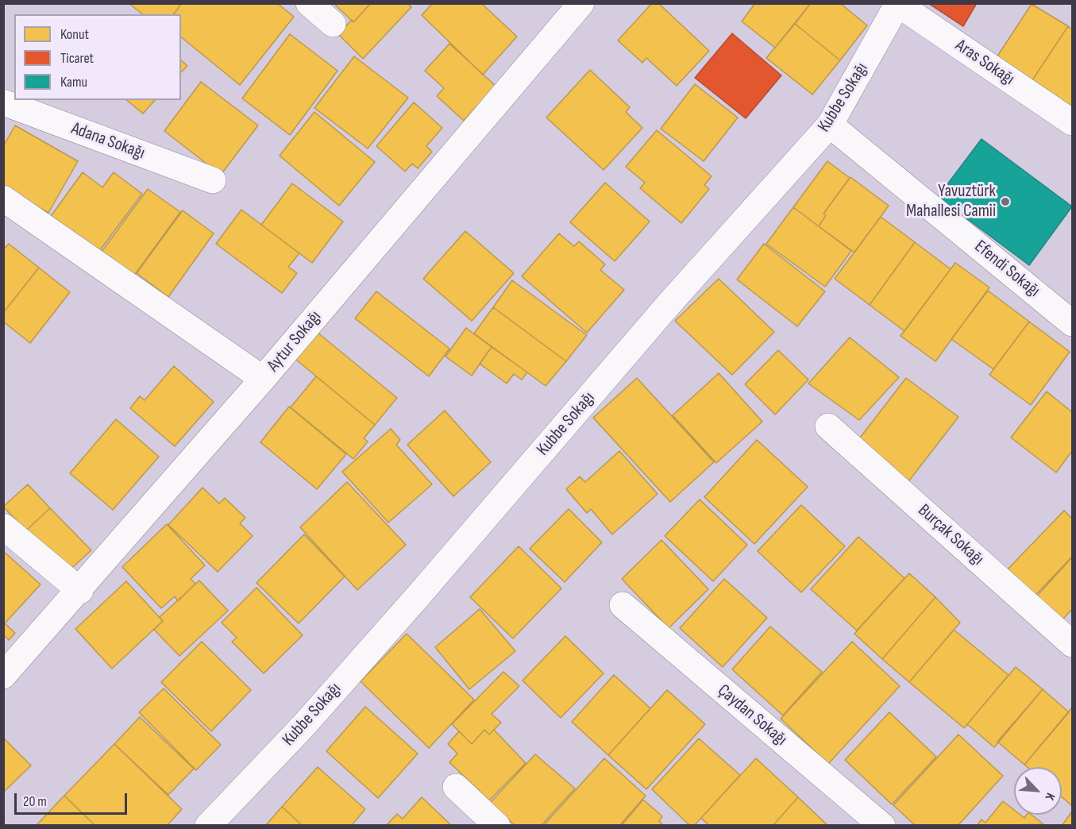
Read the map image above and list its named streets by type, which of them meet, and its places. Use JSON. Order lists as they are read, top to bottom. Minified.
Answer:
{"streets":{"street":["Aras Sokağı","Kubbe Sokağı","Adana Sokağı","Efendi Sokağı","Aytur Sokağı","Burçak Sokağı","Çaydan Sokağı"]},"crossings":[["Aras Sokağı","Kubbe Sokağı"],["Kubbe Sokağı","Efendi Sokağı"]],"places":["Yavuztürk Mahallesi Camii"],"legend":["Konut","Ticaret","Kamu"],"scale_bar":"20 m","north":"bottom right"}
